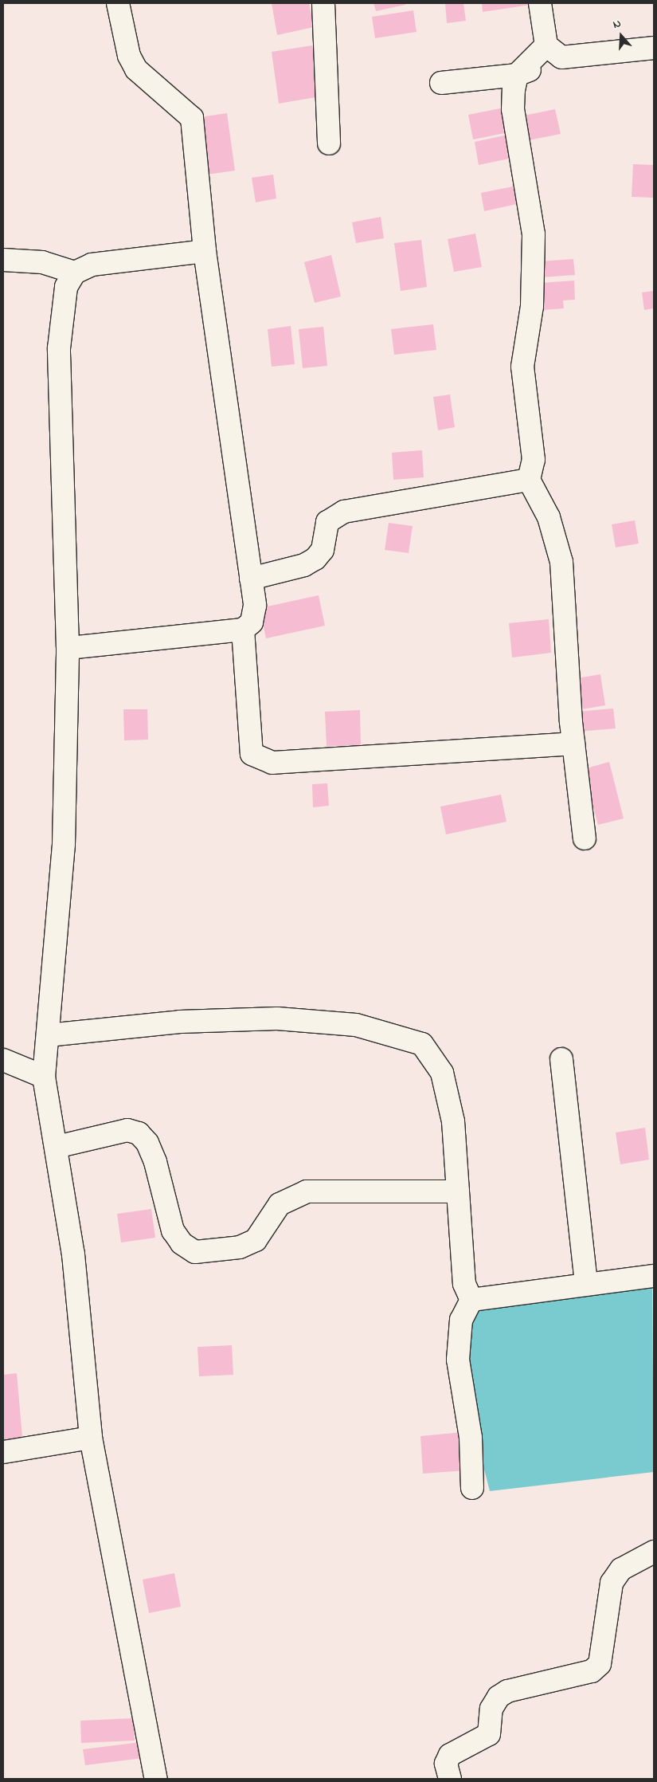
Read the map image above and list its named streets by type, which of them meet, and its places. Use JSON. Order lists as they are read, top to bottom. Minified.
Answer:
{"north":"top"}
